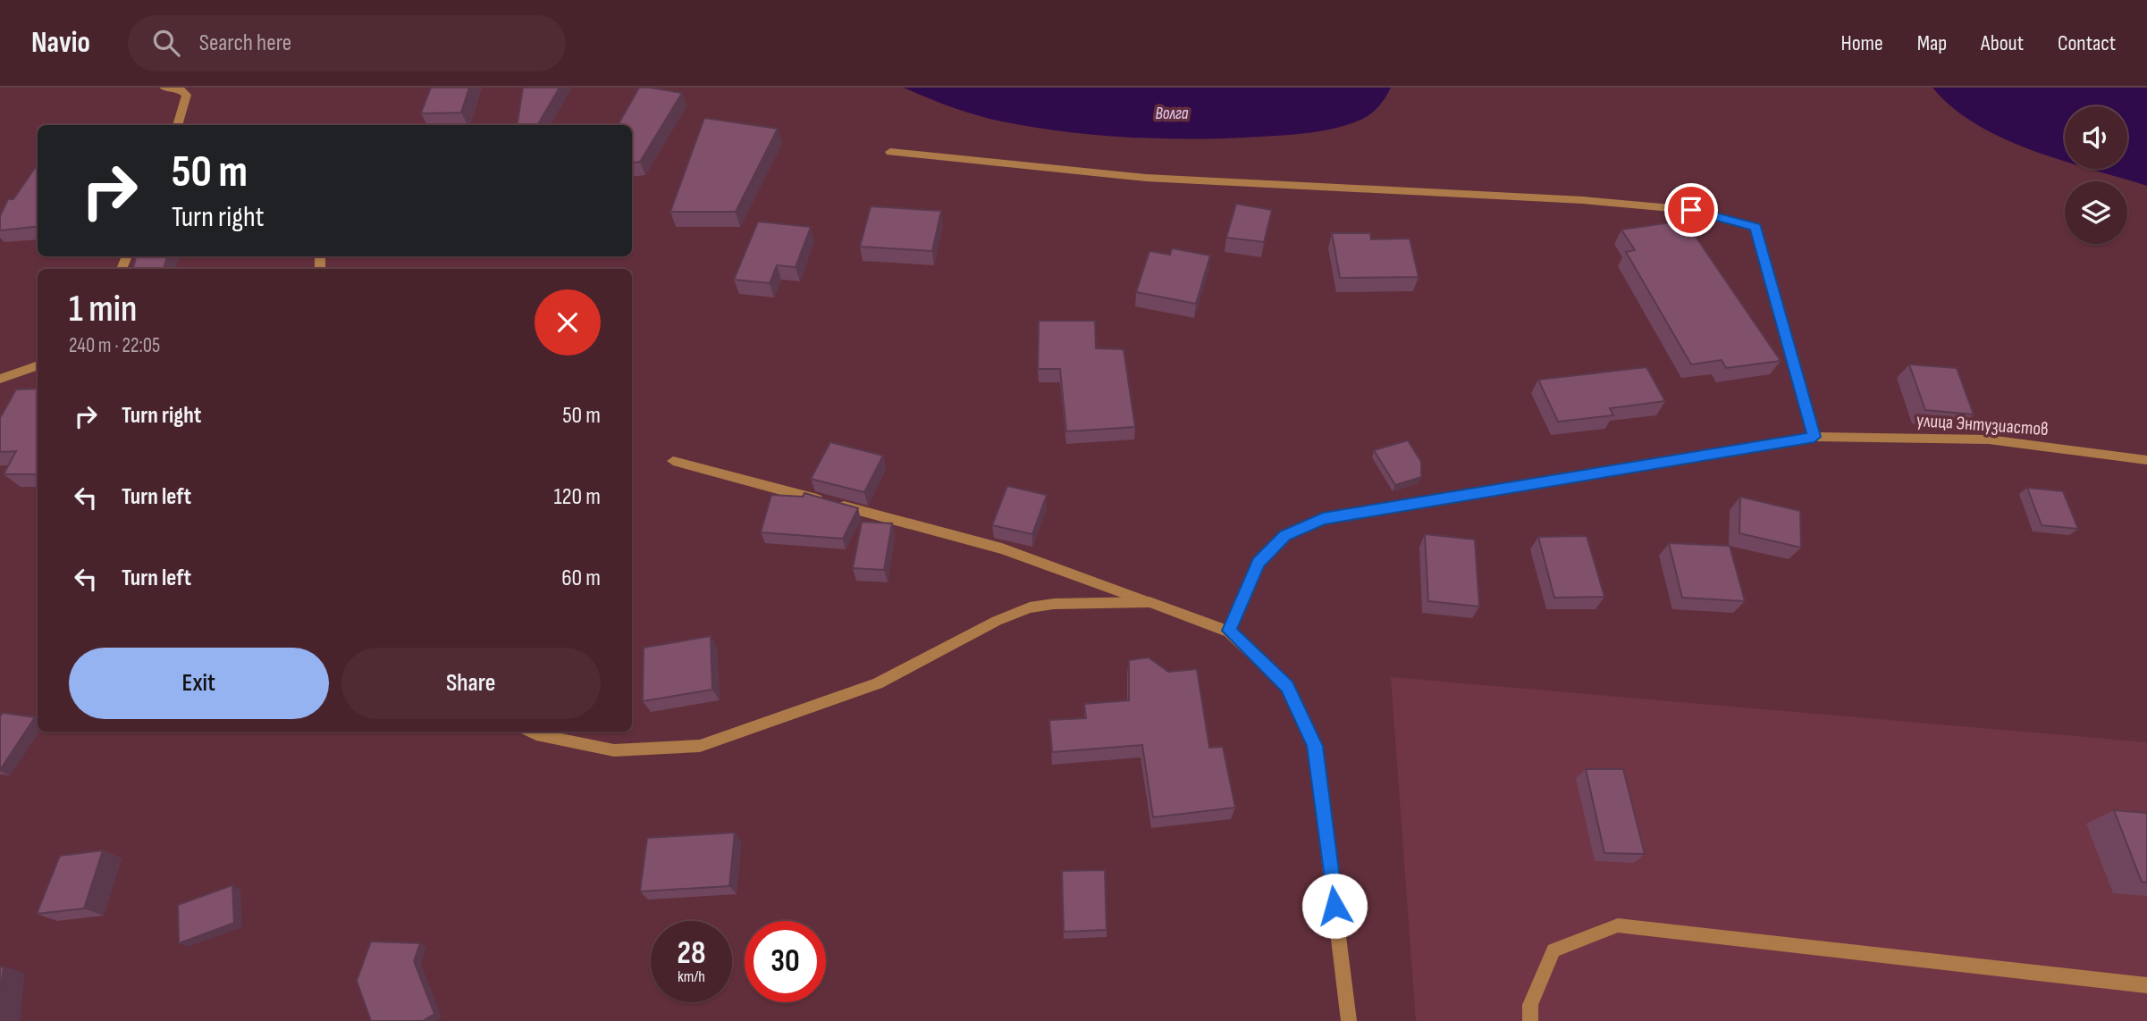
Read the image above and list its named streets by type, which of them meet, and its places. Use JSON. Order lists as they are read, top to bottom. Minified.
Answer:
{"streets":{"street":["улица Энтузиастов"]},"water":["Волга"],"page":{"header":"Navio","search":"Search here","nav":["Home","Map","About","Contact"],"turn":["50 m","Turn right"],"heading":["1 min","240 m · 22:05"],"list":[{"name":"Turn right","value":"50 m"},{"name":"Turn left","value":"120 m"},{"name":"Turn left","value":"60 m"}],"buttons":["Exit","Share"],"speed":"28 km/h","limit":"30"}}
